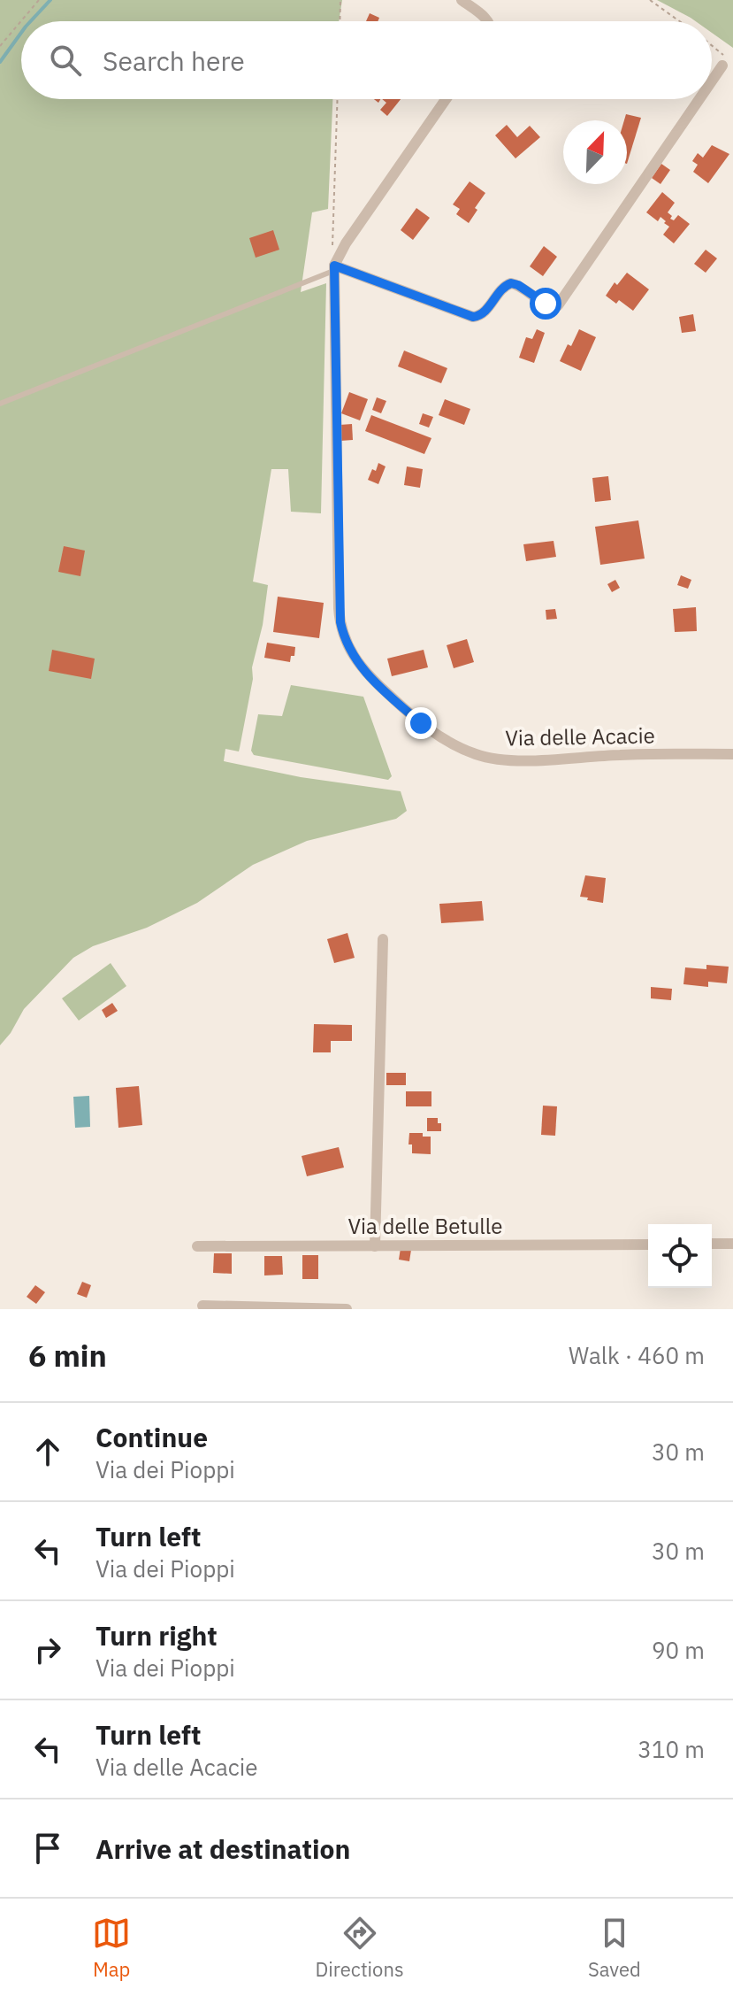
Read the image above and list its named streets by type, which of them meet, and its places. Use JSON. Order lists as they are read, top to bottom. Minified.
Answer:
{"streets":{"street":["Via delle Acacie","Via delle Betulle"]},"north":"top right","page":{"search":"Search here","heading":["6 min","Walk · 460 m"],"list":[["Continue","Via dei Pioppi","30 m"],["Turn left","Via dei Pioppi","30 m"],["Turn right","Via dei Pioppi","90 m"],["Turn left","Via delle Acacie","310 m"],"Arrive at destination"],"nav":["Map","Directions","Saved"]}}
